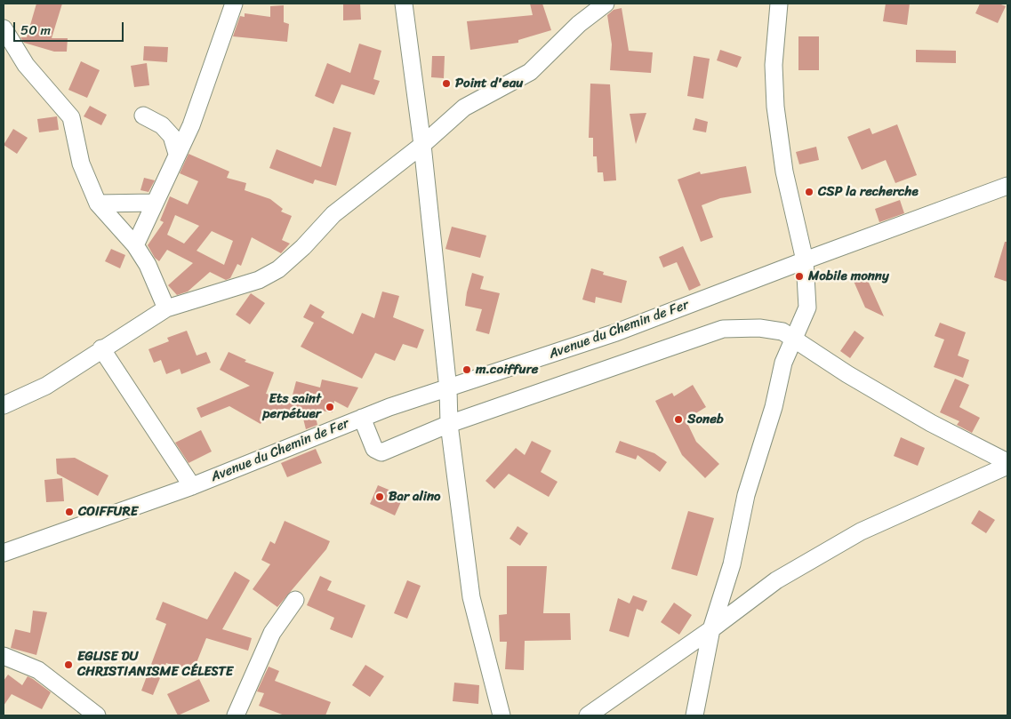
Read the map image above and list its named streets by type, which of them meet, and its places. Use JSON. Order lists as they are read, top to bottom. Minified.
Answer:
{"streets":{"street":["Avenue du Chemin de Fer"]},"places":["Point d'eau","CSP la recherche","Mobile monny","m.coiffure","Ets saint perpétuer","Soneb","Bar alino","COIFFURE","EGLISE DU CHRISTIANISME CÉLESTE"],"scale_bar":"50 m"}
